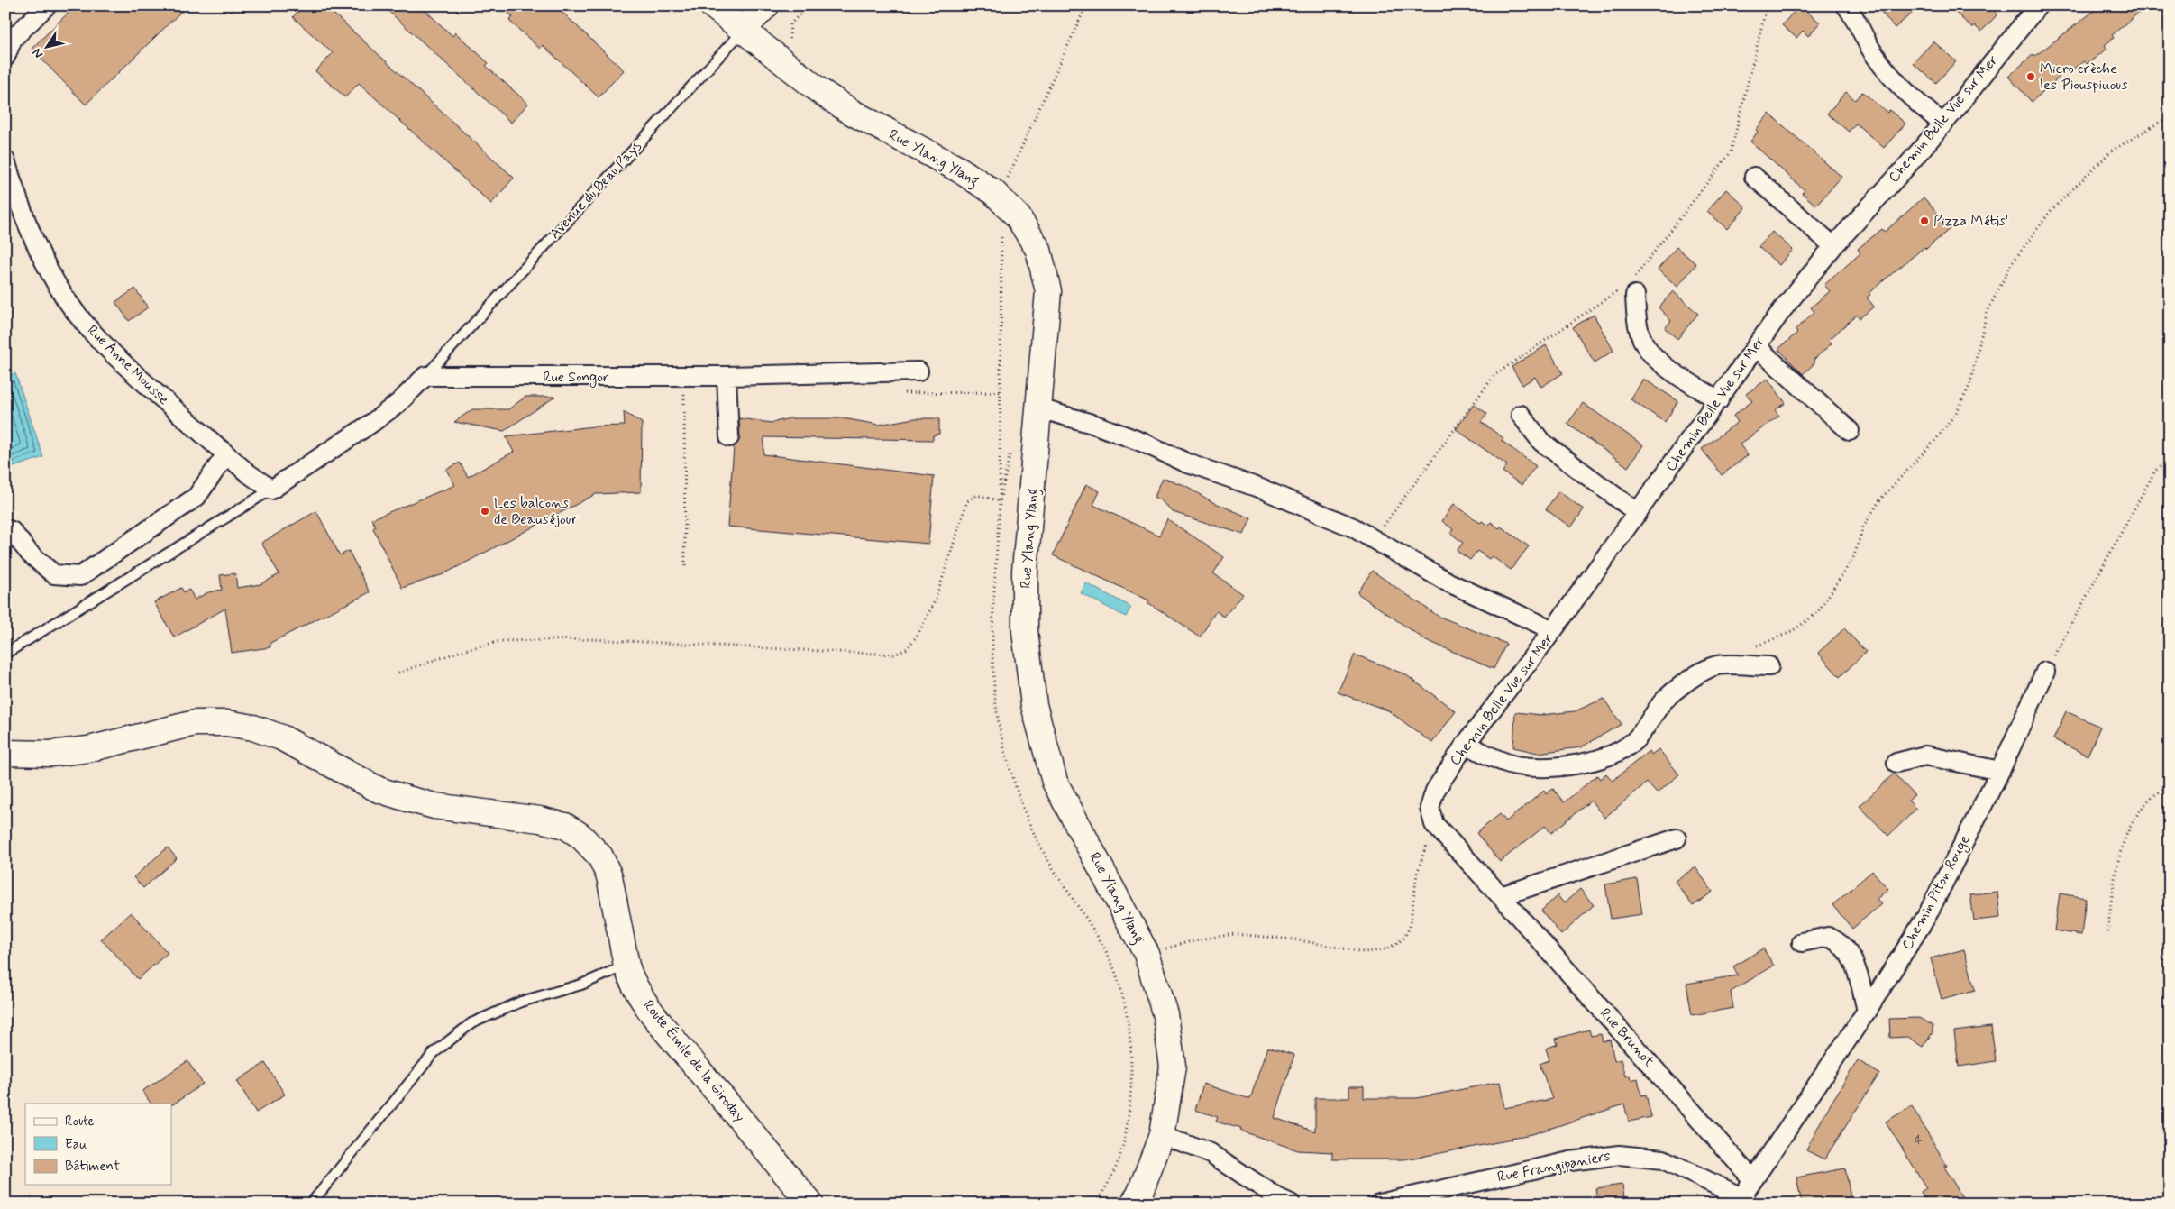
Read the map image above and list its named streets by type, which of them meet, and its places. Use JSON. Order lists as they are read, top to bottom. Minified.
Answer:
{"streets":{"street":["Chemin Belle Vue sur Mer","Rue Ylang Ylang","Avenue du Beau Pays","Rue Anne Mousse","Rue Songor","Chemin Piton Rouge","Rue Brunot","Route Émile de la Giroday","Rue Frangipaniers"]},"crossings":[["Chemin Belle Vue sur Mer","Rue Brunot"],["Rue Ylang Ylang","Avenue du Beau Pays"],["Avenue du Beau Pays","Rue Songor"],["Chemin Piton Rouge","Rue Brunot"],["Chemin Piton Rouge","Rue Frangipaniers"]],"places":["Micro crèche les Piouspiuous","Pizza Métis'","Les balcons de Beauséjour"],"house_numbers":["4"],"legend":["Route","Eau","Bâtiment"],"north":"bottom left"}
